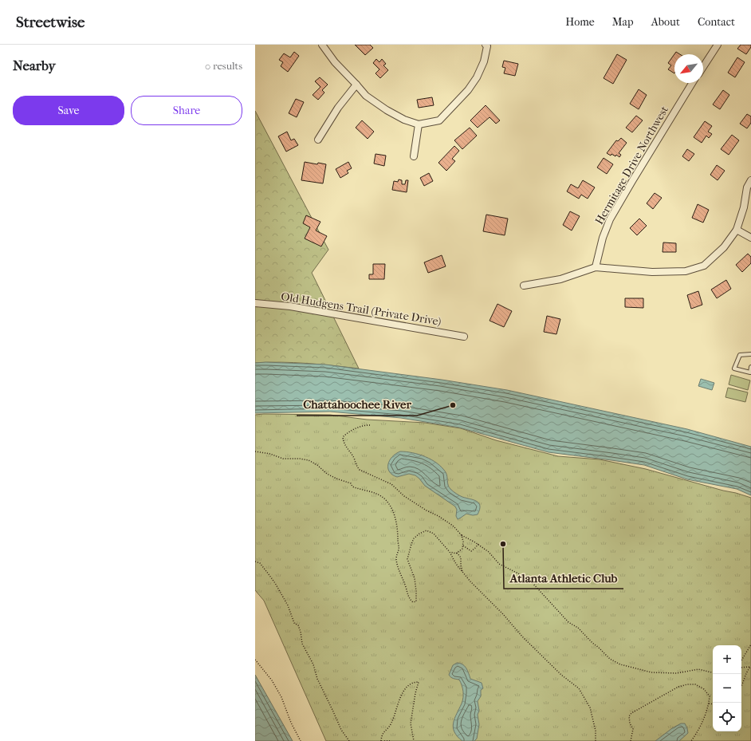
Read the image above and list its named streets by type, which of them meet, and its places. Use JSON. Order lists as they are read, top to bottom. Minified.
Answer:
{"streets":{"street":["Hermitage Drive Northwest","Old Hudgens Trail (Private Drive)"]},"places":["Chattahoochee River","Atlanta Athletic Club"],"north":"bottom left","page":{"header":"Streetwise","nav":["Home","Map","About","Contact"],"heading":["Nearby","0 results"],"buttons":["Save","Share"],"map_buttons":["+","−"]}}
